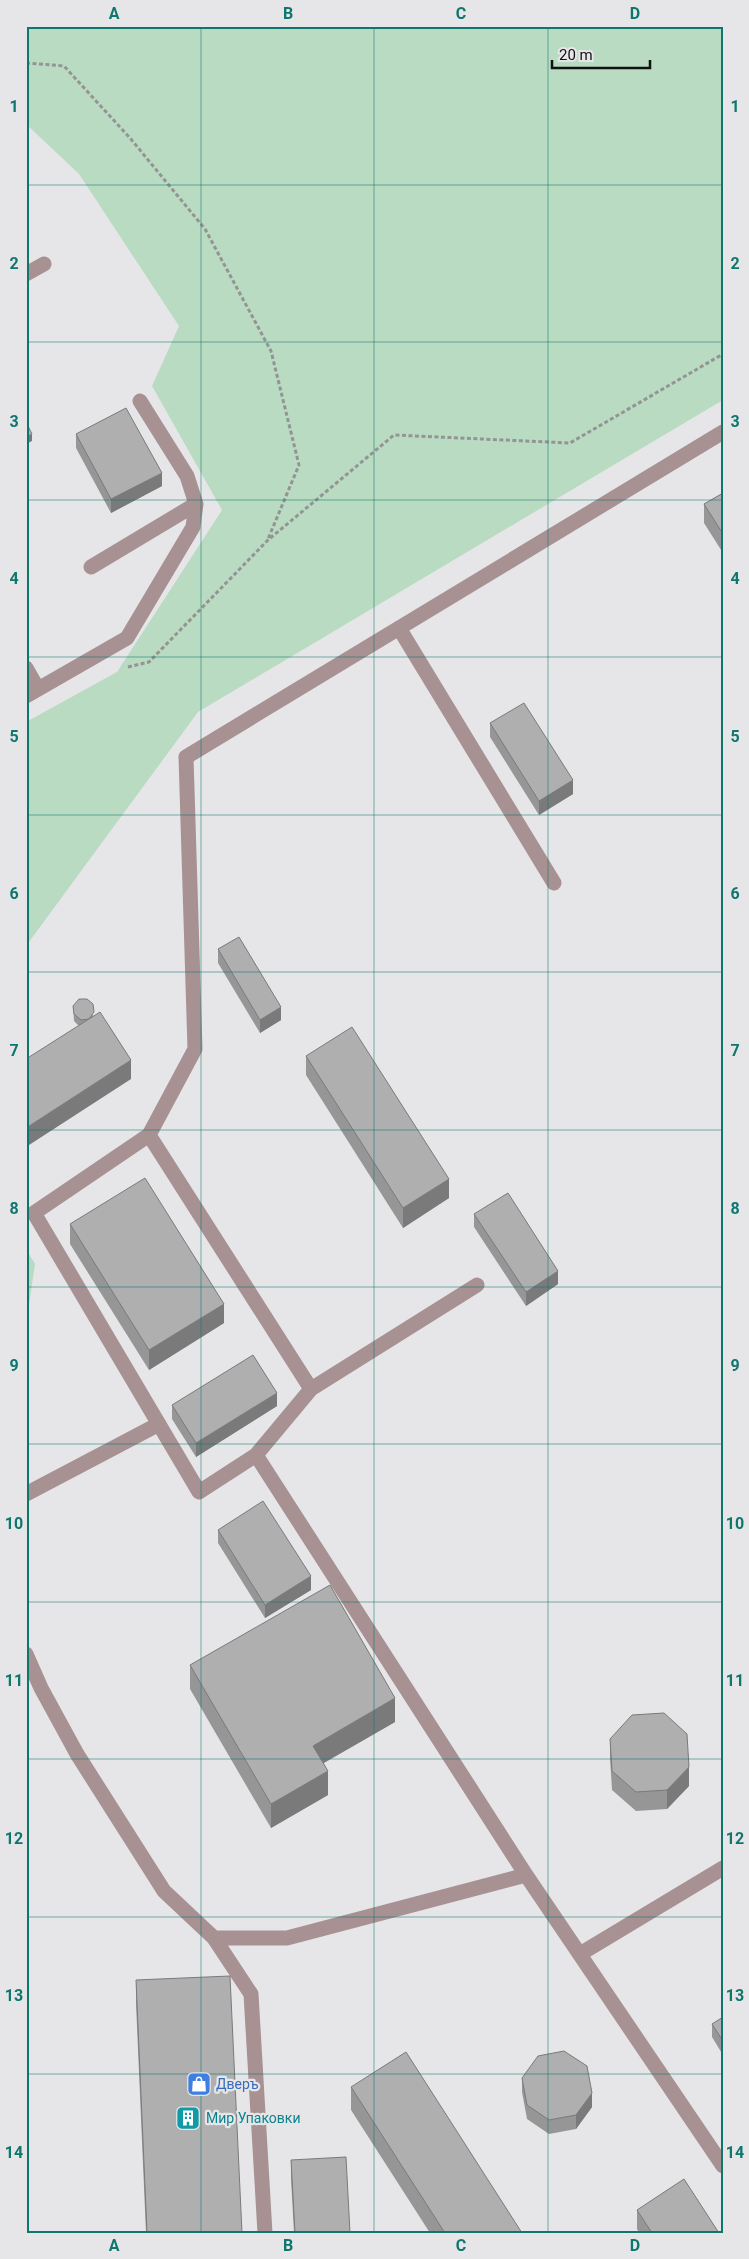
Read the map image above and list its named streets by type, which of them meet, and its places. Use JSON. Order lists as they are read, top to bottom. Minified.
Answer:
{"places":{"shop":["Дверъ"],"building":["Мир Упаковки"]},"scale_bar":"20 m","grid":{"columns":["A","B","C","D"],"rows":["1","2","3","4","5","6","7","8","9","10","11","12","13","14"]}}
